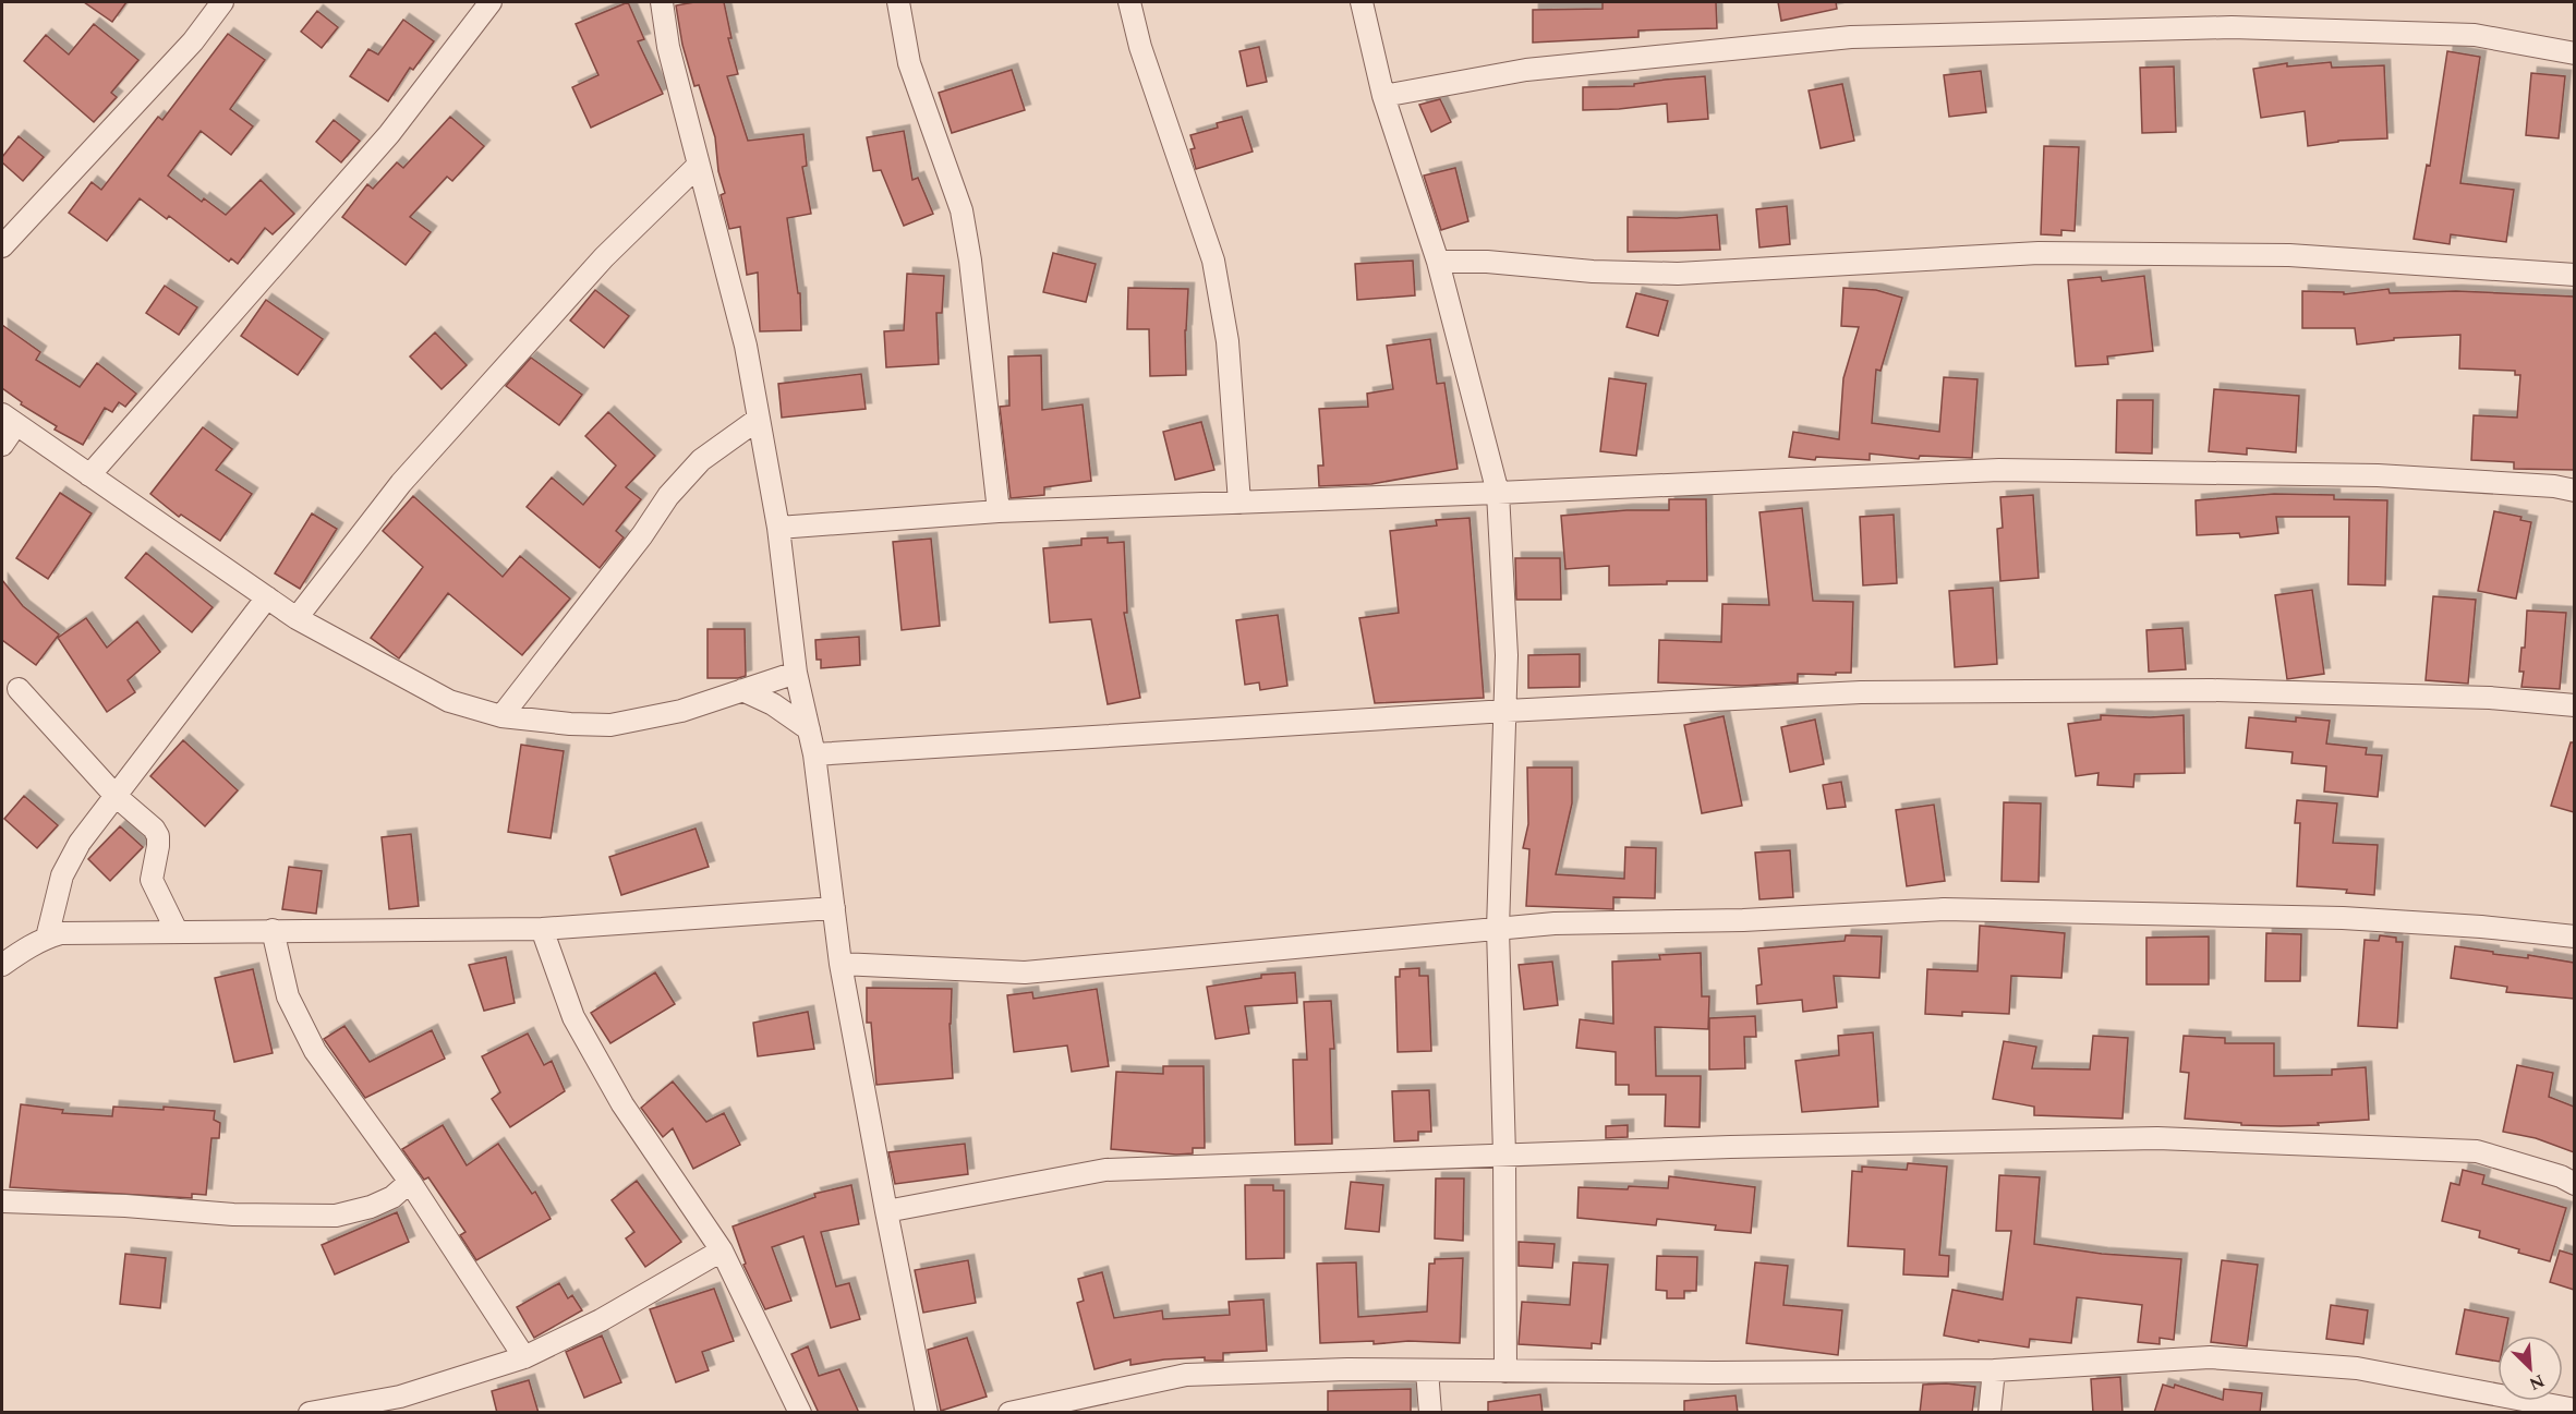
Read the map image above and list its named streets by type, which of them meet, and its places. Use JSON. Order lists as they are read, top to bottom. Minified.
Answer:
{"north":"bottom right"}
